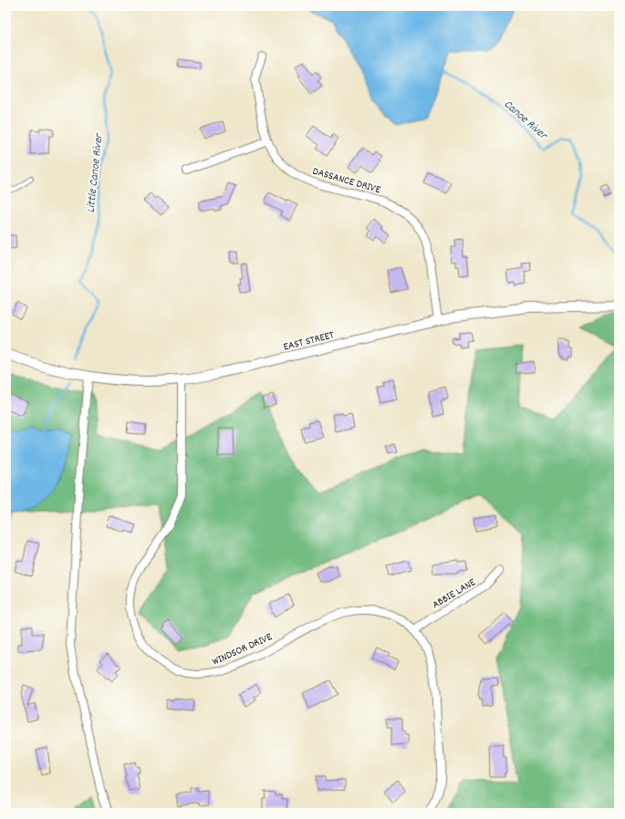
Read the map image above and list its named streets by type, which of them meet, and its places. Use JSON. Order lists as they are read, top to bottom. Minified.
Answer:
{"streets":{"street":["DASSANCE DRIVE","EAST STREET","ABBIE LANE","WINDSOR DRIVE"]},"crossings":[["DASSANCE DRIVE","EAST STREET"],["EAST STREET","WINDSOR DRIVE"],["ABBIE LANE","WINDSOR DRIVE"]],"water":["Canoe River","Little Canoe River"]}
